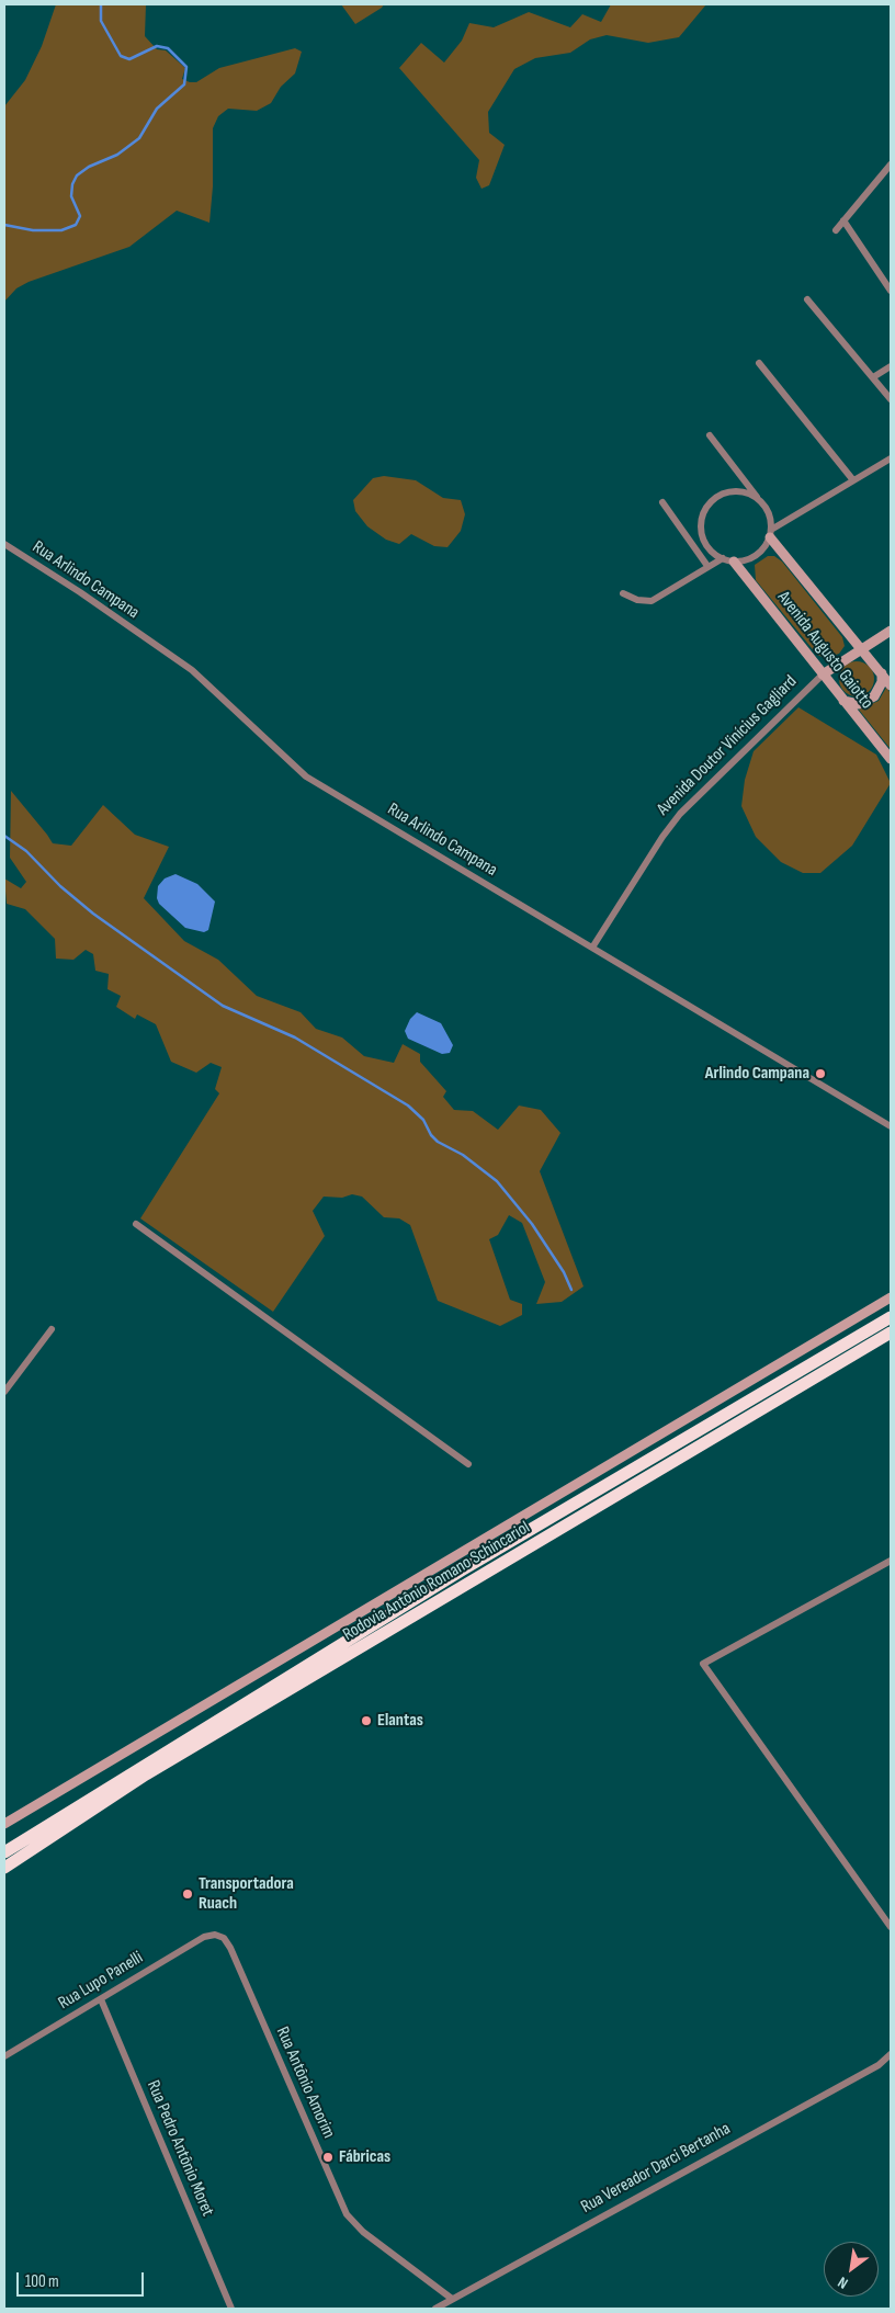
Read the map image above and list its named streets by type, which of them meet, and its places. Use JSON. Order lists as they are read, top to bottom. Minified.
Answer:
{"streets":{"highway":["Rodovia Antônio Romano Schincariol"],"street":["Rua Arlindo Campana","Avenida Augusto Gaiotto","Avenida Doutor Vinícius Gagliard","Rua Lupo Panelli","Rua Antônio Amorim","Rua Pedro Antônio Moret","Rua Vereador Darci Bertanha"]},"crossings":[["Rua Arlindo Campana","Avenida Doutor Vinícius Gagliard"],["Avenida Augusto Gaiotto","Avenida Doutor Vinícius Gagliard"],["Rua Lupo Panelli","Rua Antônio Amorim"],["Rua Lupo Panelli","Rua Pedro Antônio Moret"],["Rua Antônio Amorim","Rua Vereador Darci Bertanha"]],"places":["Arlindo Campana","Elantas","Transportadora Ruach","Fábricas"],"scale_bar":"100 m","north":"bottom left"}
